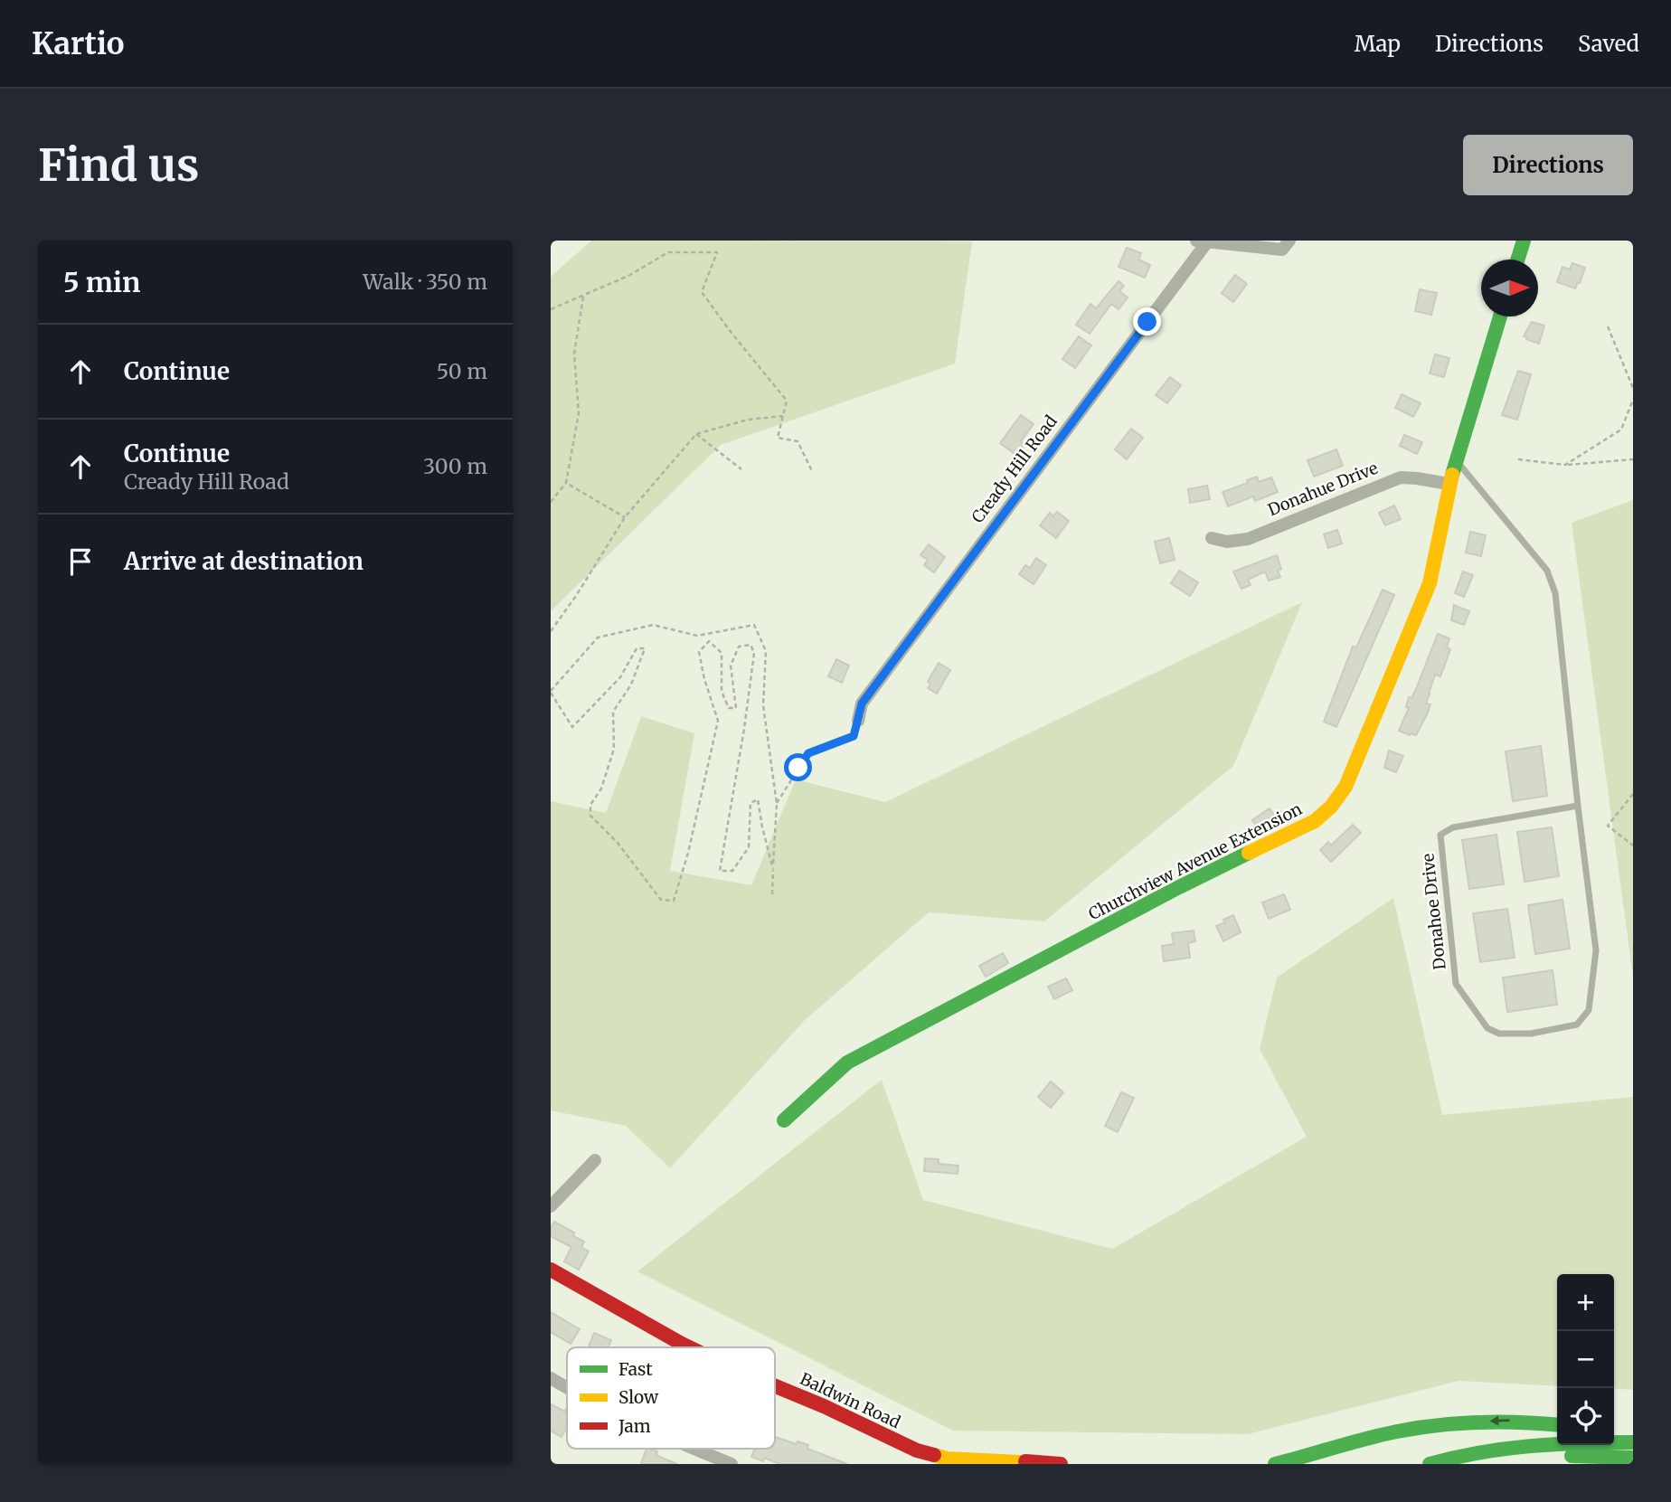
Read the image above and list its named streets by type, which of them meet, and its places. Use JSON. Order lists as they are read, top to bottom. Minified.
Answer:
{"streets":{"main road":["Churchview Avenue Extension","Baldwin Road"],"street":["Cready Hill Road","Donahue Drive"],"lane":["Donahoe Drive"]},"crossings":[["Donahue Drive","Churchview Avenue Extension"],["Churchview Avenue Extension","Donahoe Drive"]],"legend":["Fast","Slow","Jam"],"north":"right","page":{"header":"Kartio","nav":["Map","Directions","Saved"],"buttons":"Directions","title":"Find us","heading":["5 min","Walk · 350 m"],"list":[["Continue","50 m"],["Continue","Cready Hill Road","300 m"],"Arrive at destination"],"map_buttons":["+","−"]}}
